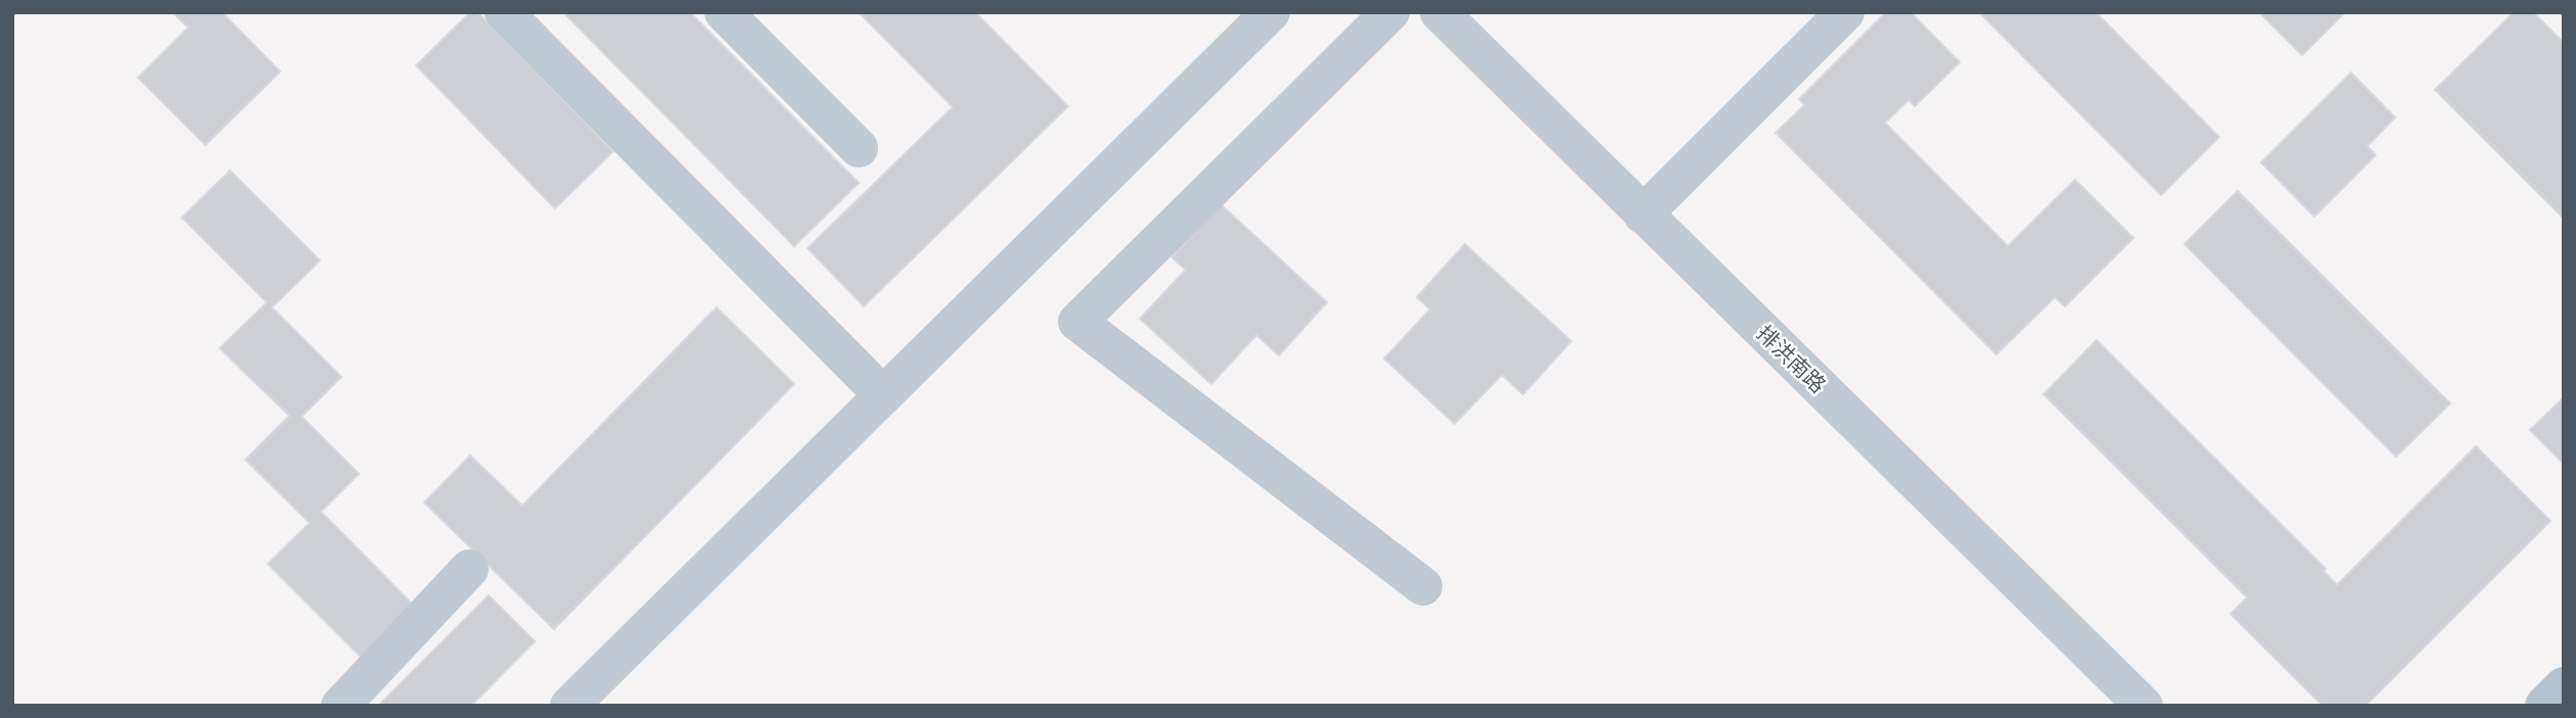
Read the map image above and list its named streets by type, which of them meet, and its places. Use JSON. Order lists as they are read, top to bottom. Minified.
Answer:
{"streets":{"street":["排洪南路"]}}
